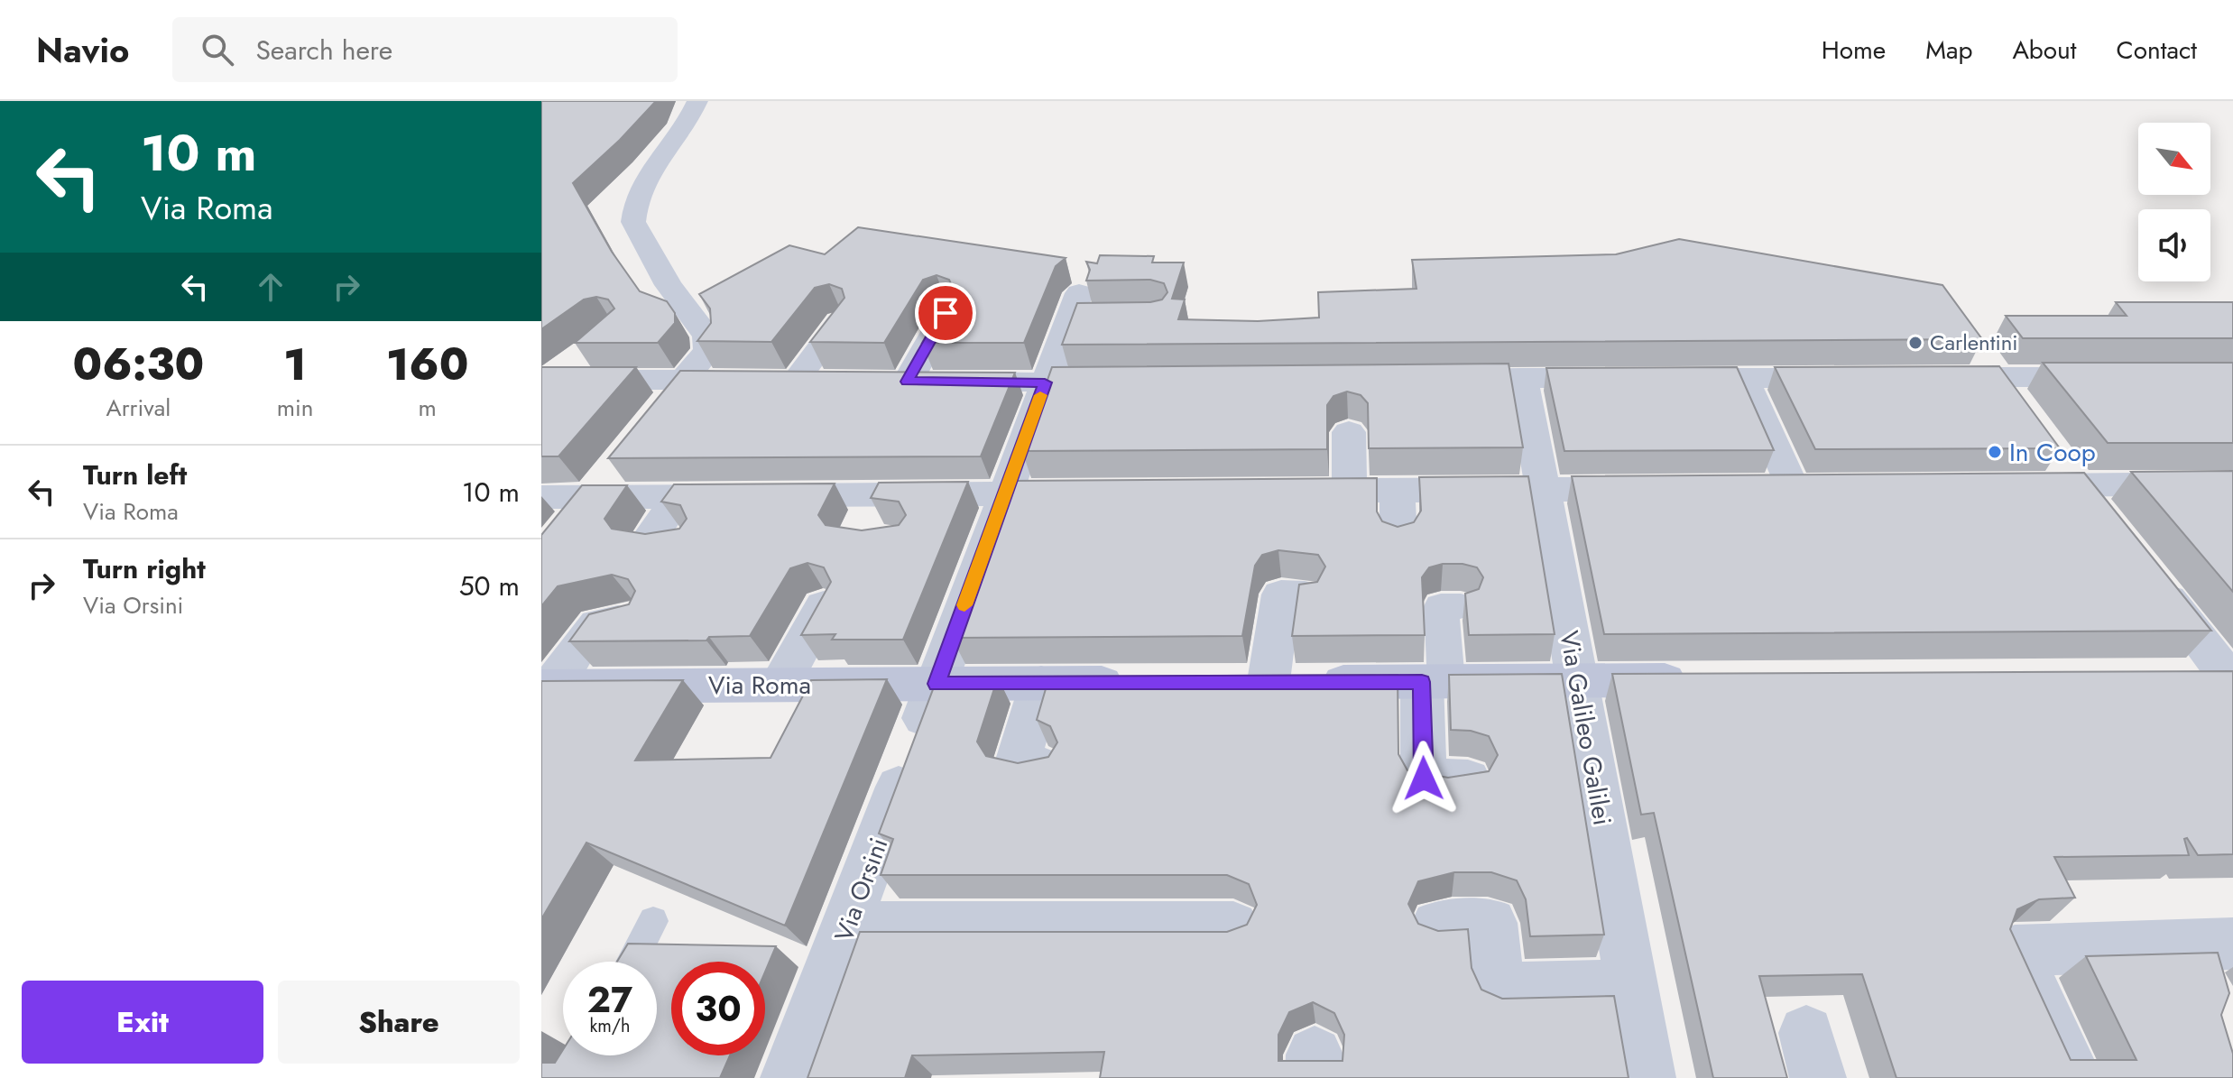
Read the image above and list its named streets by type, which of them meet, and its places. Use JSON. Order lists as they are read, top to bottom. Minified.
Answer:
{"streets":{"main road":["Via Roma"],"street":["Via Galileo Galilei","Via Orsini"]},"crossings":[["Via Roma","Via Orsini"]],"places":["Carlentini","In Coop"],"north":"bottom right","page":{"header":"Navio","search":"Search here","nav":["Home","Map","About","Contact"],"turn":["10 m","Via Roma"],"eta":["06:30","Arrival","1","min","160","m"],"list":[{"name":"Turn left","note":"Via Roma","value":"10 m"},{"name":"Turn right","note":"Via Orsini","value":"50 m"}],"speed":"27 km/h","limit":"30","buttons":["Exit","Share"]}}
